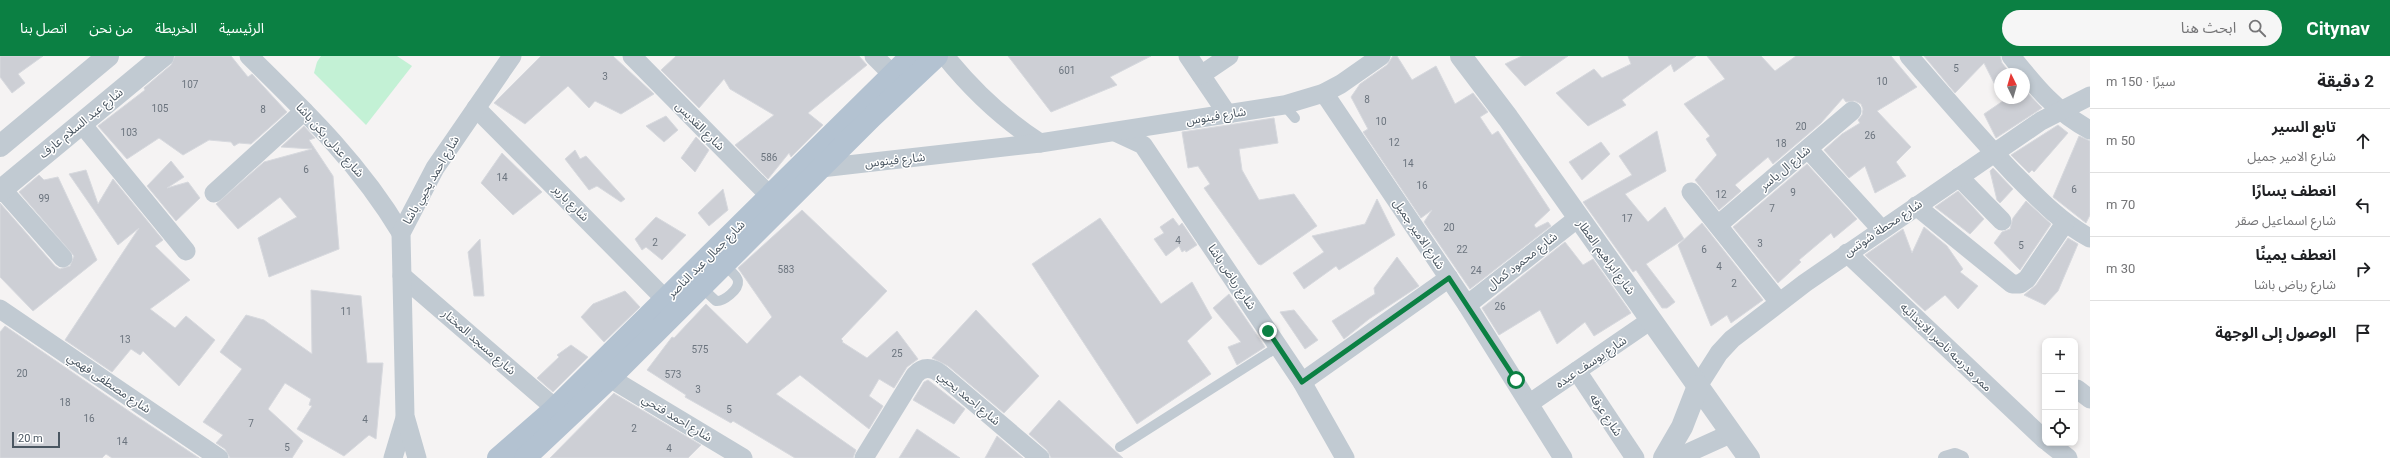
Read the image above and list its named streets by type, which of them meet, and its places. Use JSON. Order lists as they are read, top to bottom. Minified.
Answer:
{"streets":{"main road":["شارع جمال عبد الناصر"],"street":["شارع فينوس","شارع عبد السلام عارف","شارع القديس","شارع عدلى يكن باشا","شارع ال ياسر","شارع احمد يحيي باشا","شارع باربر","شارع محطة شوتس","شارع الامير جميل","شارع ابراهيم العطار","شارع محمود كمال","شارع رياض باشا","شارع مسجد المختار","ممر مدرسه ناصر الابتدائيه","شارع يوسف عبده","شارع مصطفى فهمي","شارع احمد يحيي","شارع عرفه","شارع احمد فتحي"]},"crossings":[["شارع فينوس","شارع الامير جميل"],["شارع فينوس","شارع جمال عبد الناصر"],["شارع فينوس","شارع رياض باشا"],["شارع القديس","شارع جمال عبد الناصر"],["شارع عدلى يكن باشا","شارع احمد يحيي باشا"],["شارع احمد يحيي باشا","شارع باربر"],["شارع احمد يحيي باشا","شارع مسجد المختار"],["شارع باربر","شارع جمال عبد الناصر"],["شارع محطة شوتس","شارع ابراهيم العطار"],["شارع محطة شوتس","ممر مدرسه ناصر الابتدائيه"],["شارع الامير جميل","شارع محمود كمال"],["شارع الامير جميل","شارع يوسف عبده"],["شارع ابراهيم العطار","شارع محمود كمال"],["شارع ابراهيم العطار","شارع يوسف عبده"],["شارع جمال عبد الناصر","شارع مسجد المختار"],["شارع جمال عبد الناصر","شارع احمد فتحي"],["شارع يوسف عبده","شارع عرفه"]],"house_numbers":["5","601","3","10","107","8","105","8","10","20","103","26","12","18","586","14","6","14","16","6","9","12","99","7","17","20","4","2","3","5","22","6","4","583","24","2","26","11","13","575","25","20","573","3","18","5","16","4","7","2","14","5","4"],"scale_bar":"20 m","north":"top","page":{"header":"Citynav","search":"ابحث هنا","nav":["الرئيسية","الخريطة","من نحن","اتصل بنا"],"heading":["2 دقيقة","سيرًا · 150 m"],"list":[["تابع السير","شارع الامير جميل","50 m"],["انعطف يسارًا","شارع اسماعيل صقر","70 m"],["انعطف يمينًا","شارع رياض باشا","30 m"],"الوصول إلى الوجهة"],"map_buttons":["+","−"],"scale":"20 m"}}
